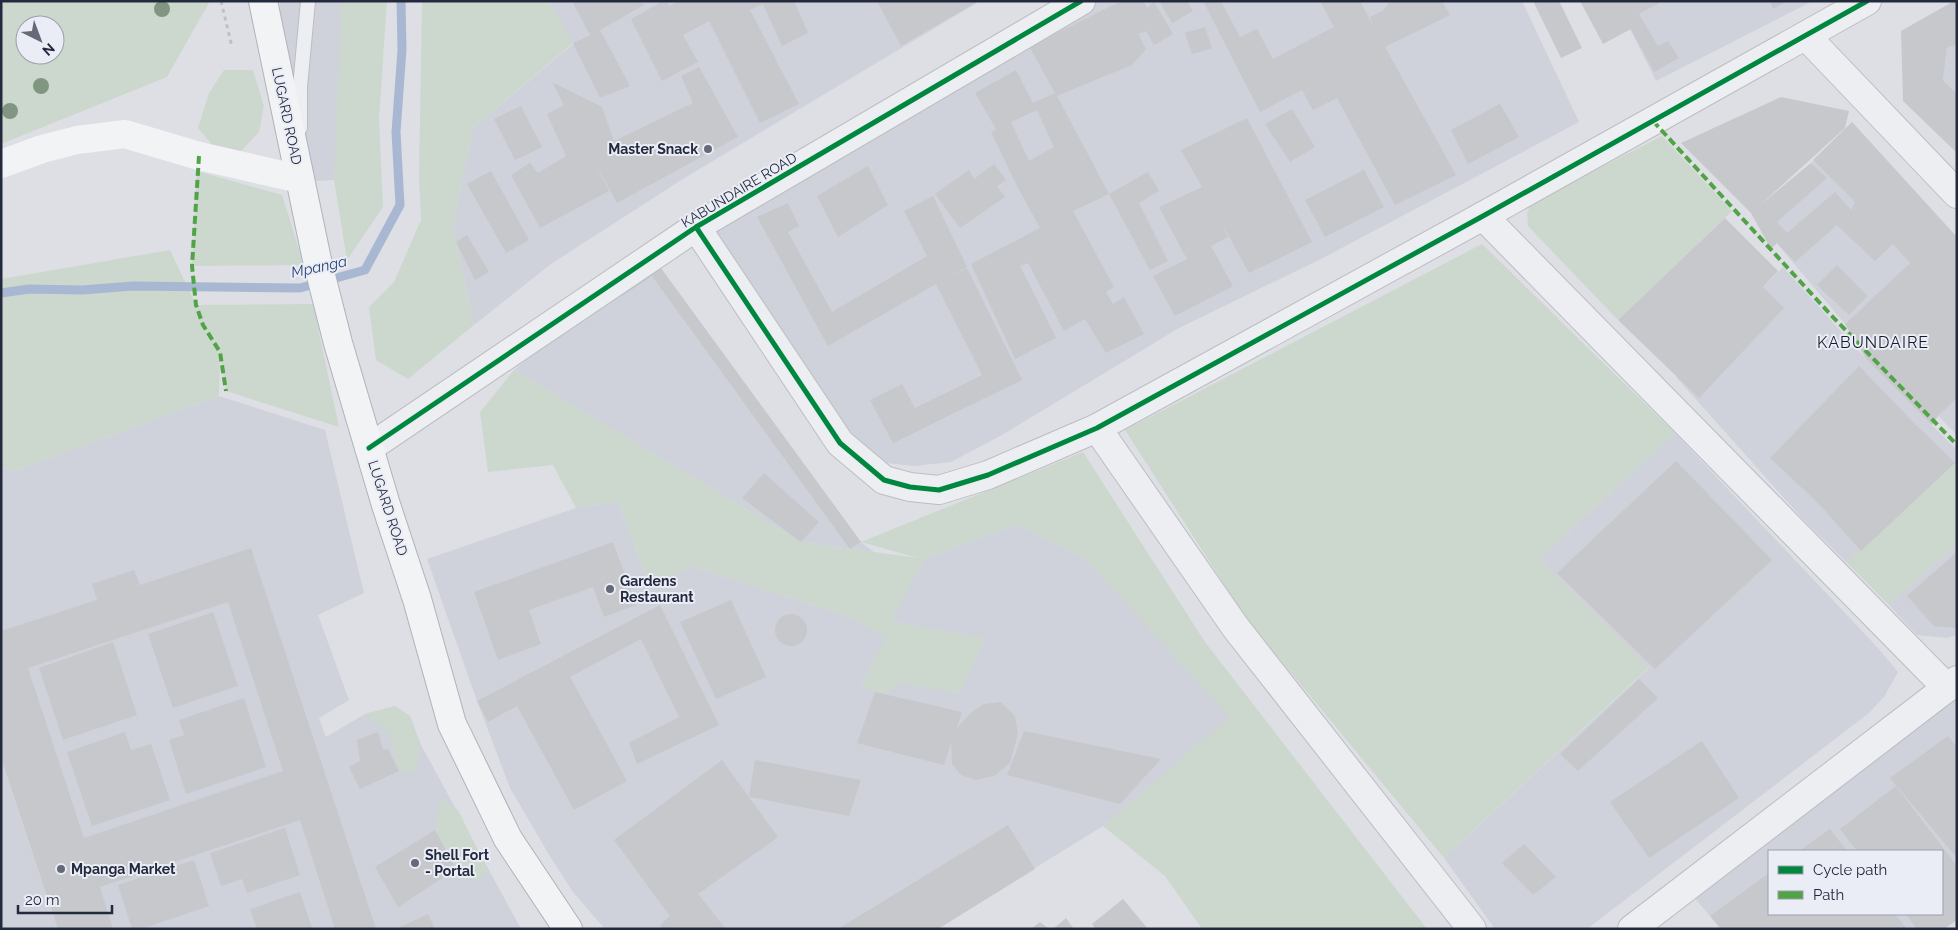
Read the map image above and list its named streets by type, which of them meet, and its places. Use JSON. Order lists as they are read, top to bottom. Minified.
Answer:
{"streets":{"main road":["LUGARD ROAD"],"street":["KABUNDAIRE ROAD"]},"crossings":[["LUGARD ROAD","KABUNDAIRE ROAD"]],"districts":["KABUNDAIRE"],"water":["Mpanga"],"places":["Master Snack","Gardens Restaurant","Shell Fort - Portal","Mpanga Market"],"legend":["Cycle path","Path"],"scale_bar":"20 m","north":"bottom right"}
